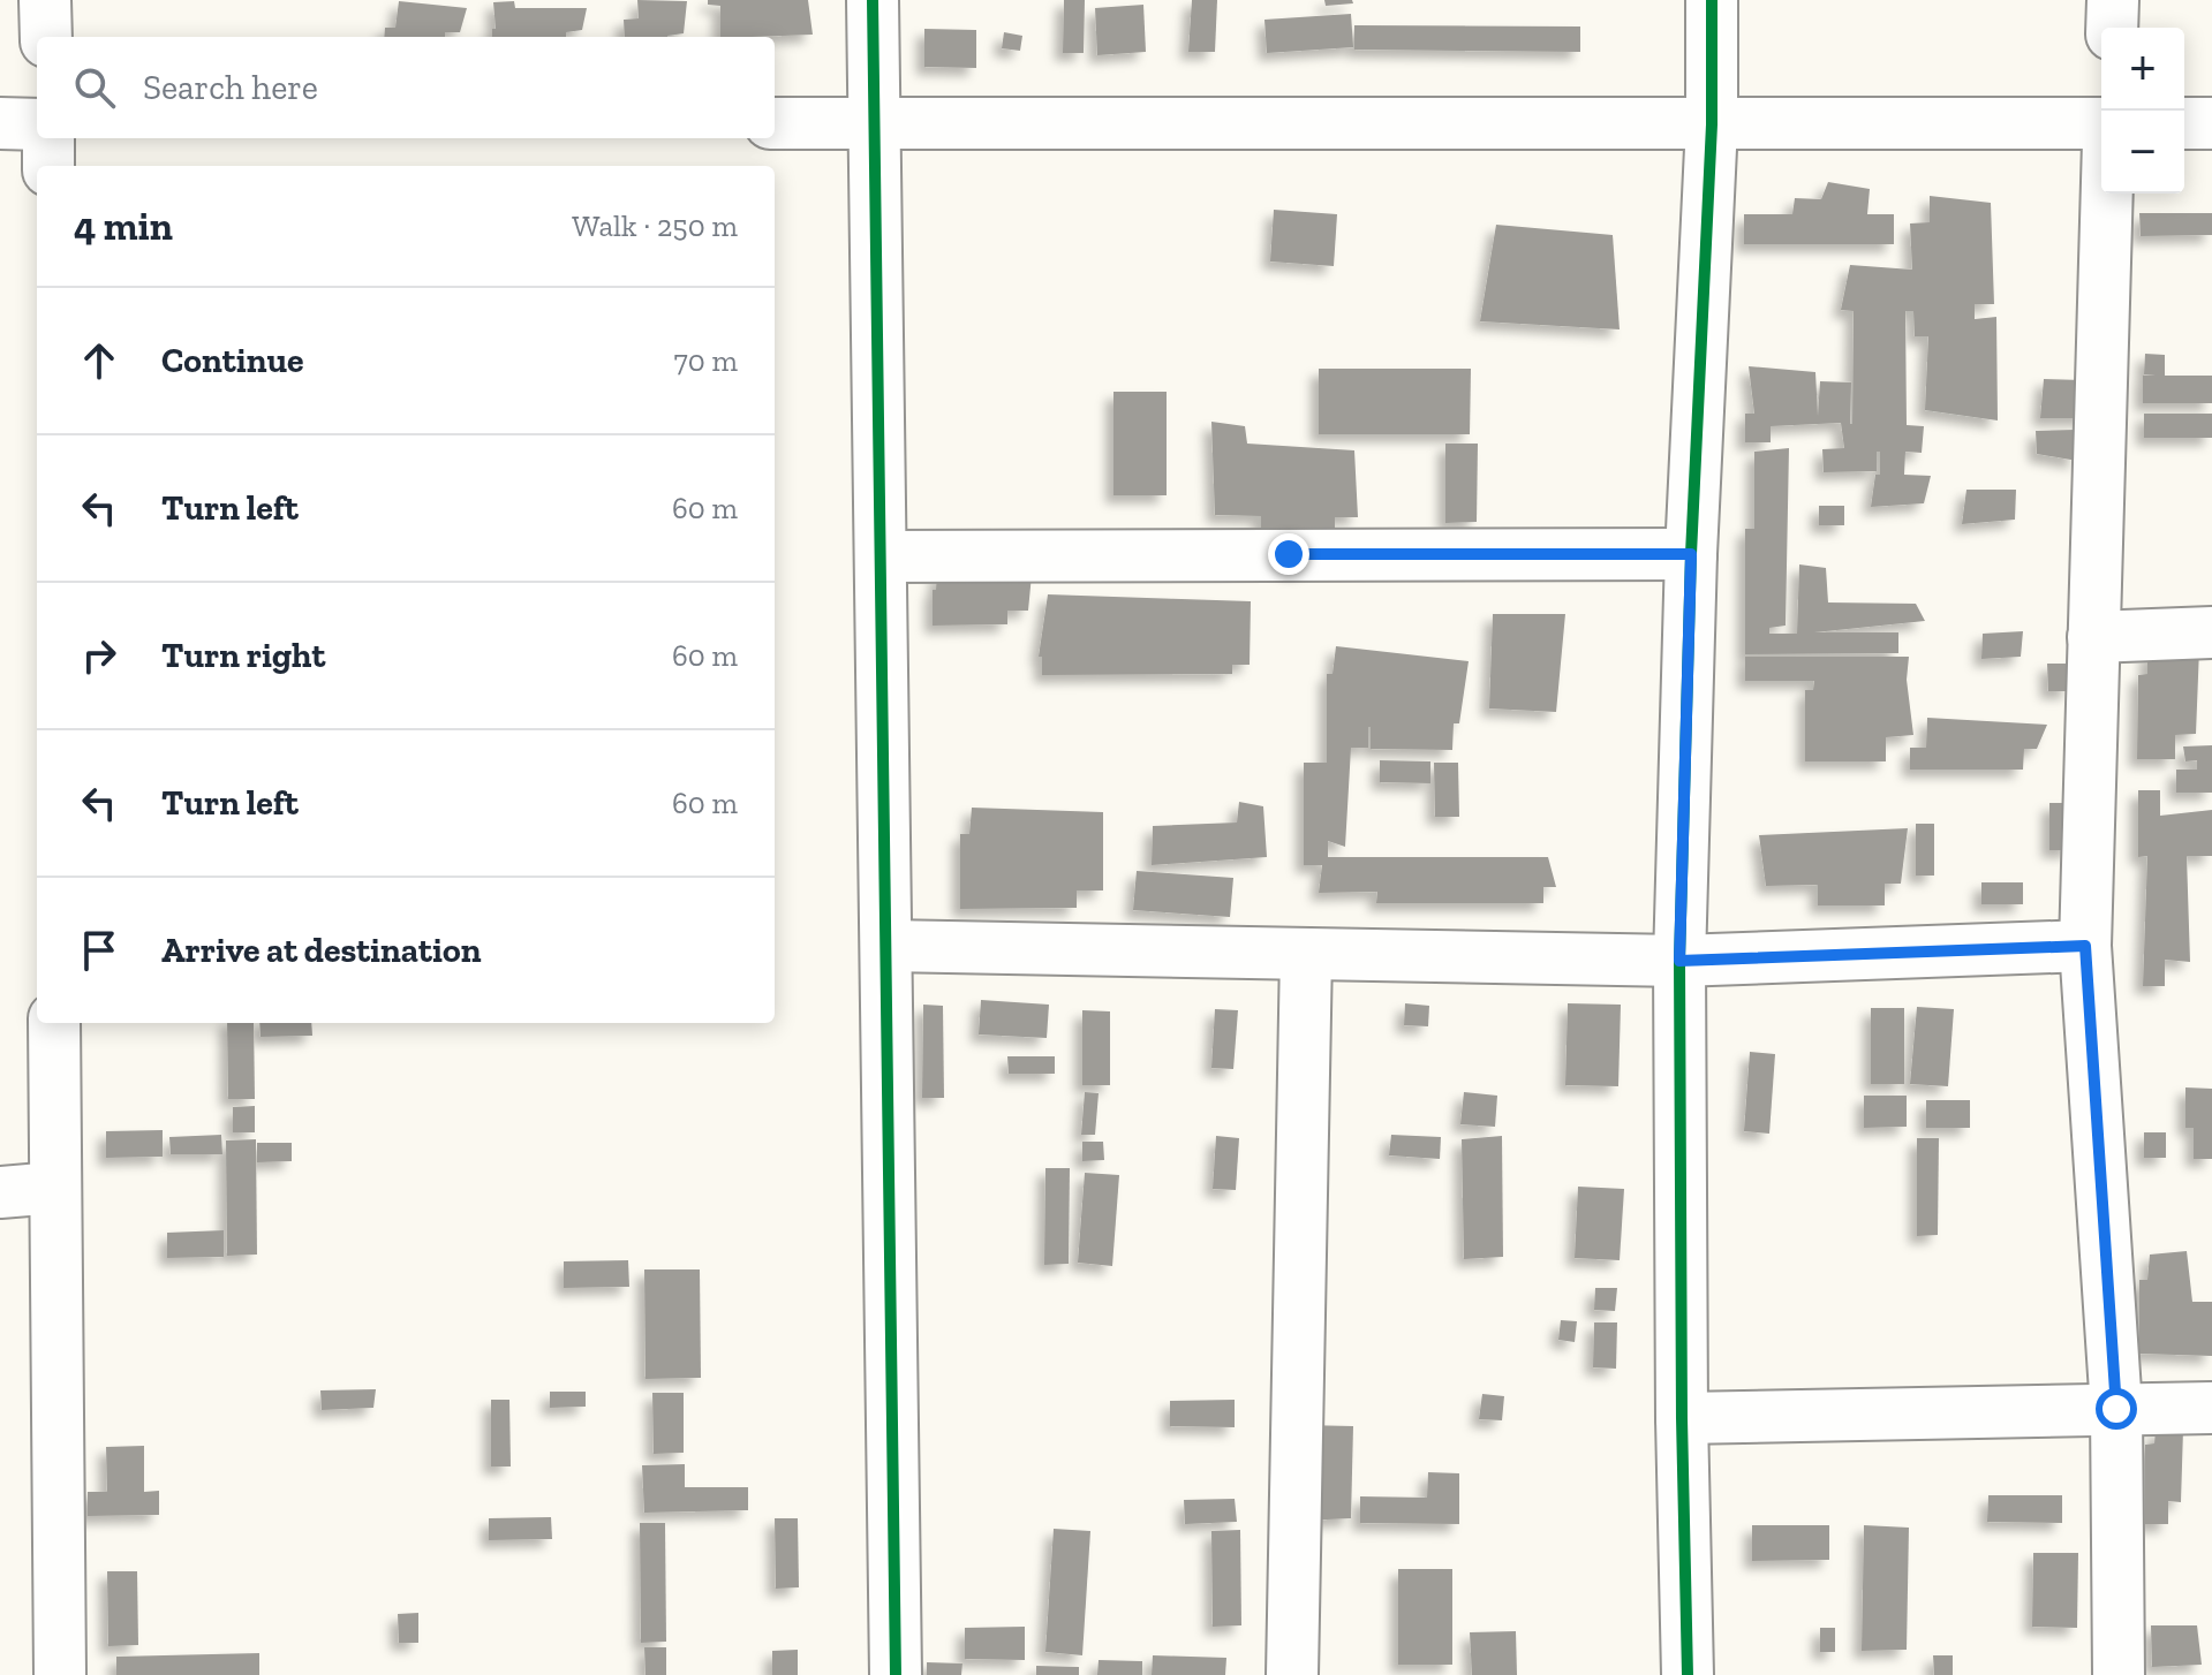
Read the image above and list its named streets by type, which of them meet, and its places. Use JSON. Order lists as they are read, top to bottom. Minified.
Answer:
{"page":{"map_buttons":["+","−"],"search":"Search here","heading":["4 min","Walk · 250 m"],"list":[["Continue","70 m"],["Turn left","60 m"],["Turn right","60 m"],["Turn left","60 m"],"Arrive at destination"]}}
